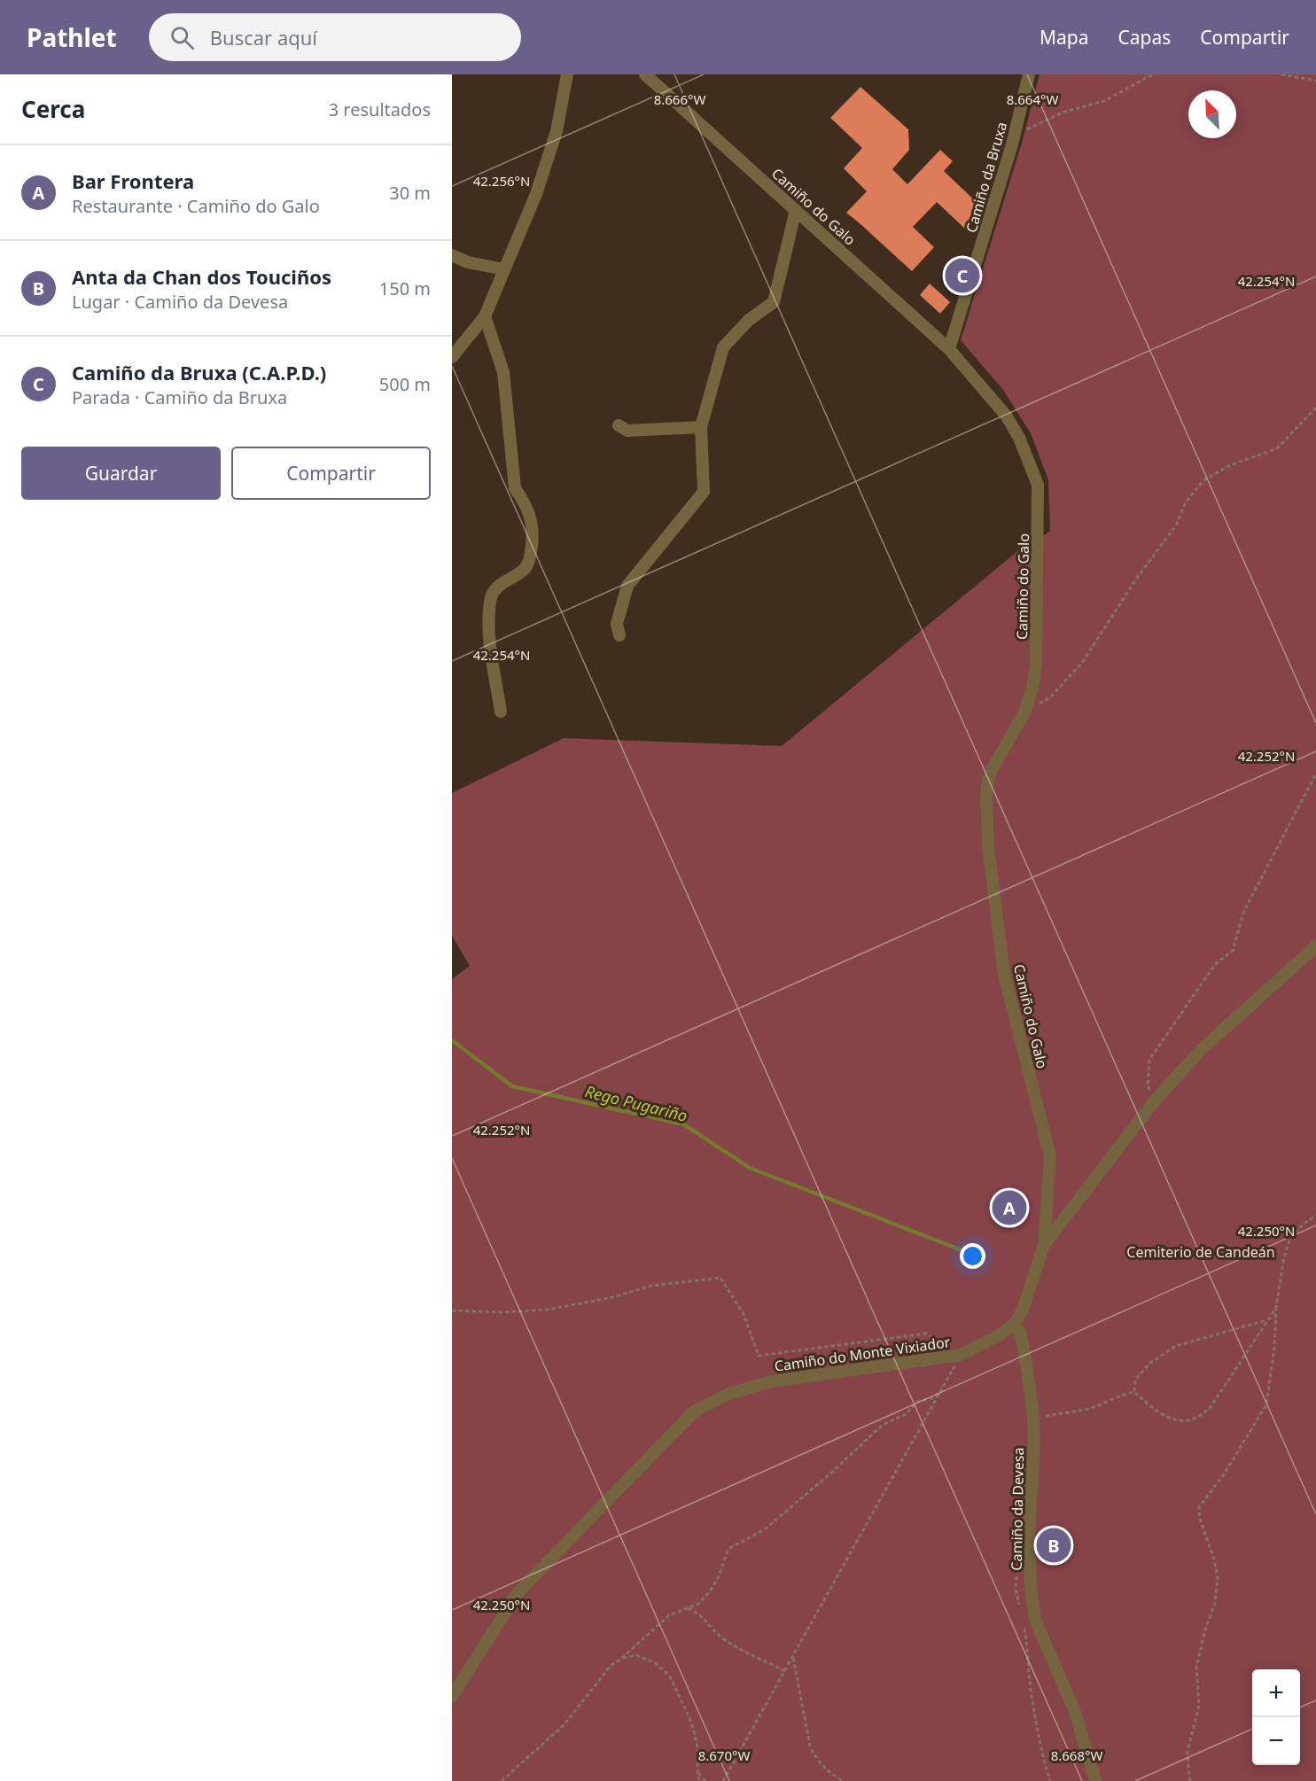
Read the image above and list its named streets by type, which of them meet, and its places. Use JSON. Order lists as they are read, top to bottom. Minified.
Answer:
{"streets":{"street":["Camiño da Bruxa","Camiño do Galo","Camiño do Monte Vixiador","Camiño da Devesa"]},"crossings":[["Camiño da Bruxa","Camiño do Galo"],["Camiño do Monte Vixiador","Camiño da Devesa"]],"water":["Rego Pugariño"],"parks":["Cemiterio de Candeán"],"north":"top left","page":{"header":"Pathlet","search":"Buscar aquí","nav":["Mapa","Capas","Compartir"],"heading":["Cerca","3 resultados"],"list":[{"mark":"A","name":"Bar Frontera","note":"Restaurante · Camiño do Galo","value":"30 m"},{"mark":"B","name":"Anta da Chan dos Touciños","note":"Lugar · Camiño da Devesa","value":"150 m"},{"mark":"C","name":"Camiño da Bruxa (C.A.P.D.)","note":"Parada · Camiño da Bruxa","value":"500 m"}],"pins":["C","A","B"],"buttons":["Guardar","Compartir"],"map_buttons":["+","−"]},"coordinates":["8.666°W","8.664°W","42.256°N","42.254°N","42.252°N","42.250°N","8.670°W","8.668°W"]}
